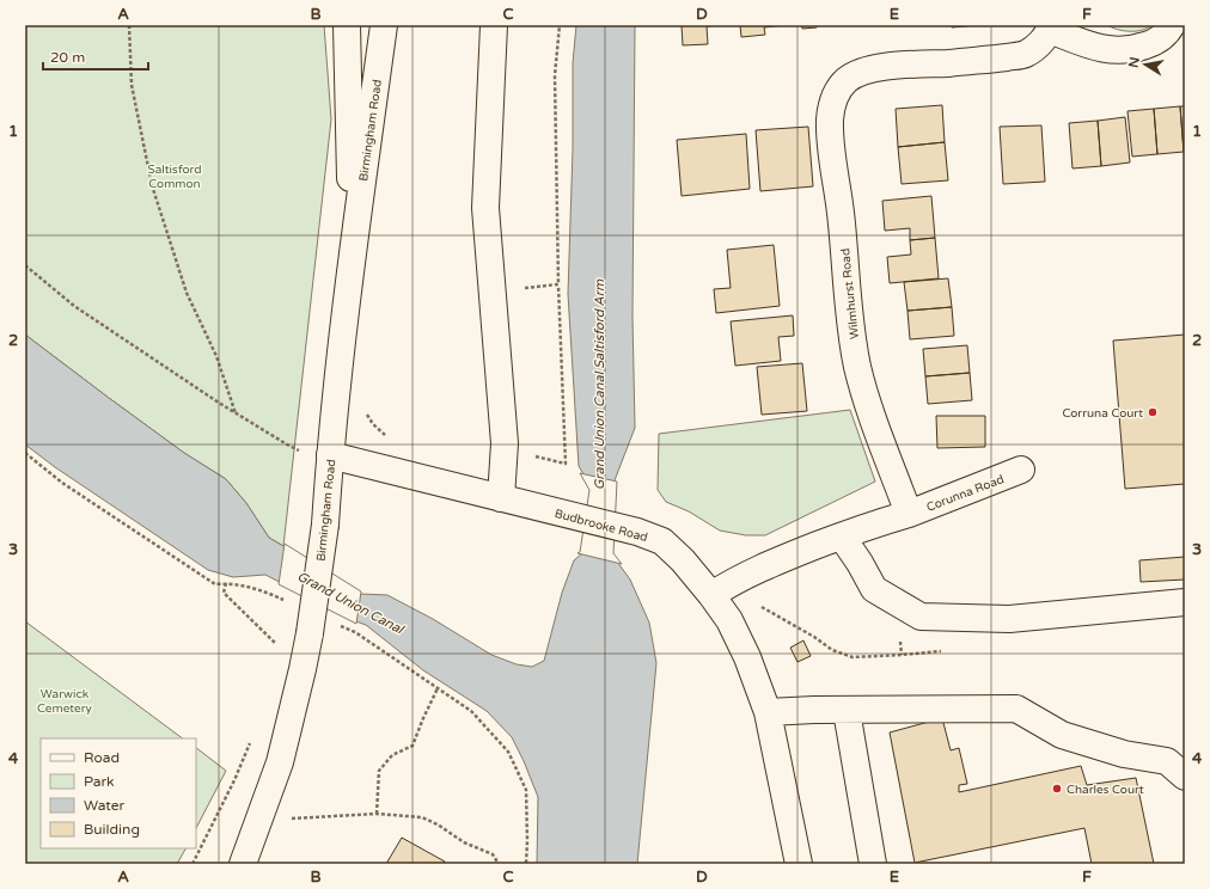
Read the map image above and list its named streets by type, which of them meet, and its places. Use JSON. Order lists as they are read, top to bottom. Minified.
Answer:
{"streets":{"street":["Birmingham Road","Wilmhurst Road","Corunna Road","Budbrooke Road"]},"crossings":[["Birmingham Road","Budbrooke Road"],["Wilmhurst Road","Corunna Road"]],"water":["Grand Union Canal Saltisford Arm","Grand Union Canal"],"parks":["Saltisford Common","Warwick Cemetery"],"places":["Corruna Court","Charles Court"],"legend":["Road","Park","Water","Building"],"scale_bar":"20 m","north":"left","grid":{"columns":["A","B","C","D","E","F"],"rows":["1","2","3","4"]}}
